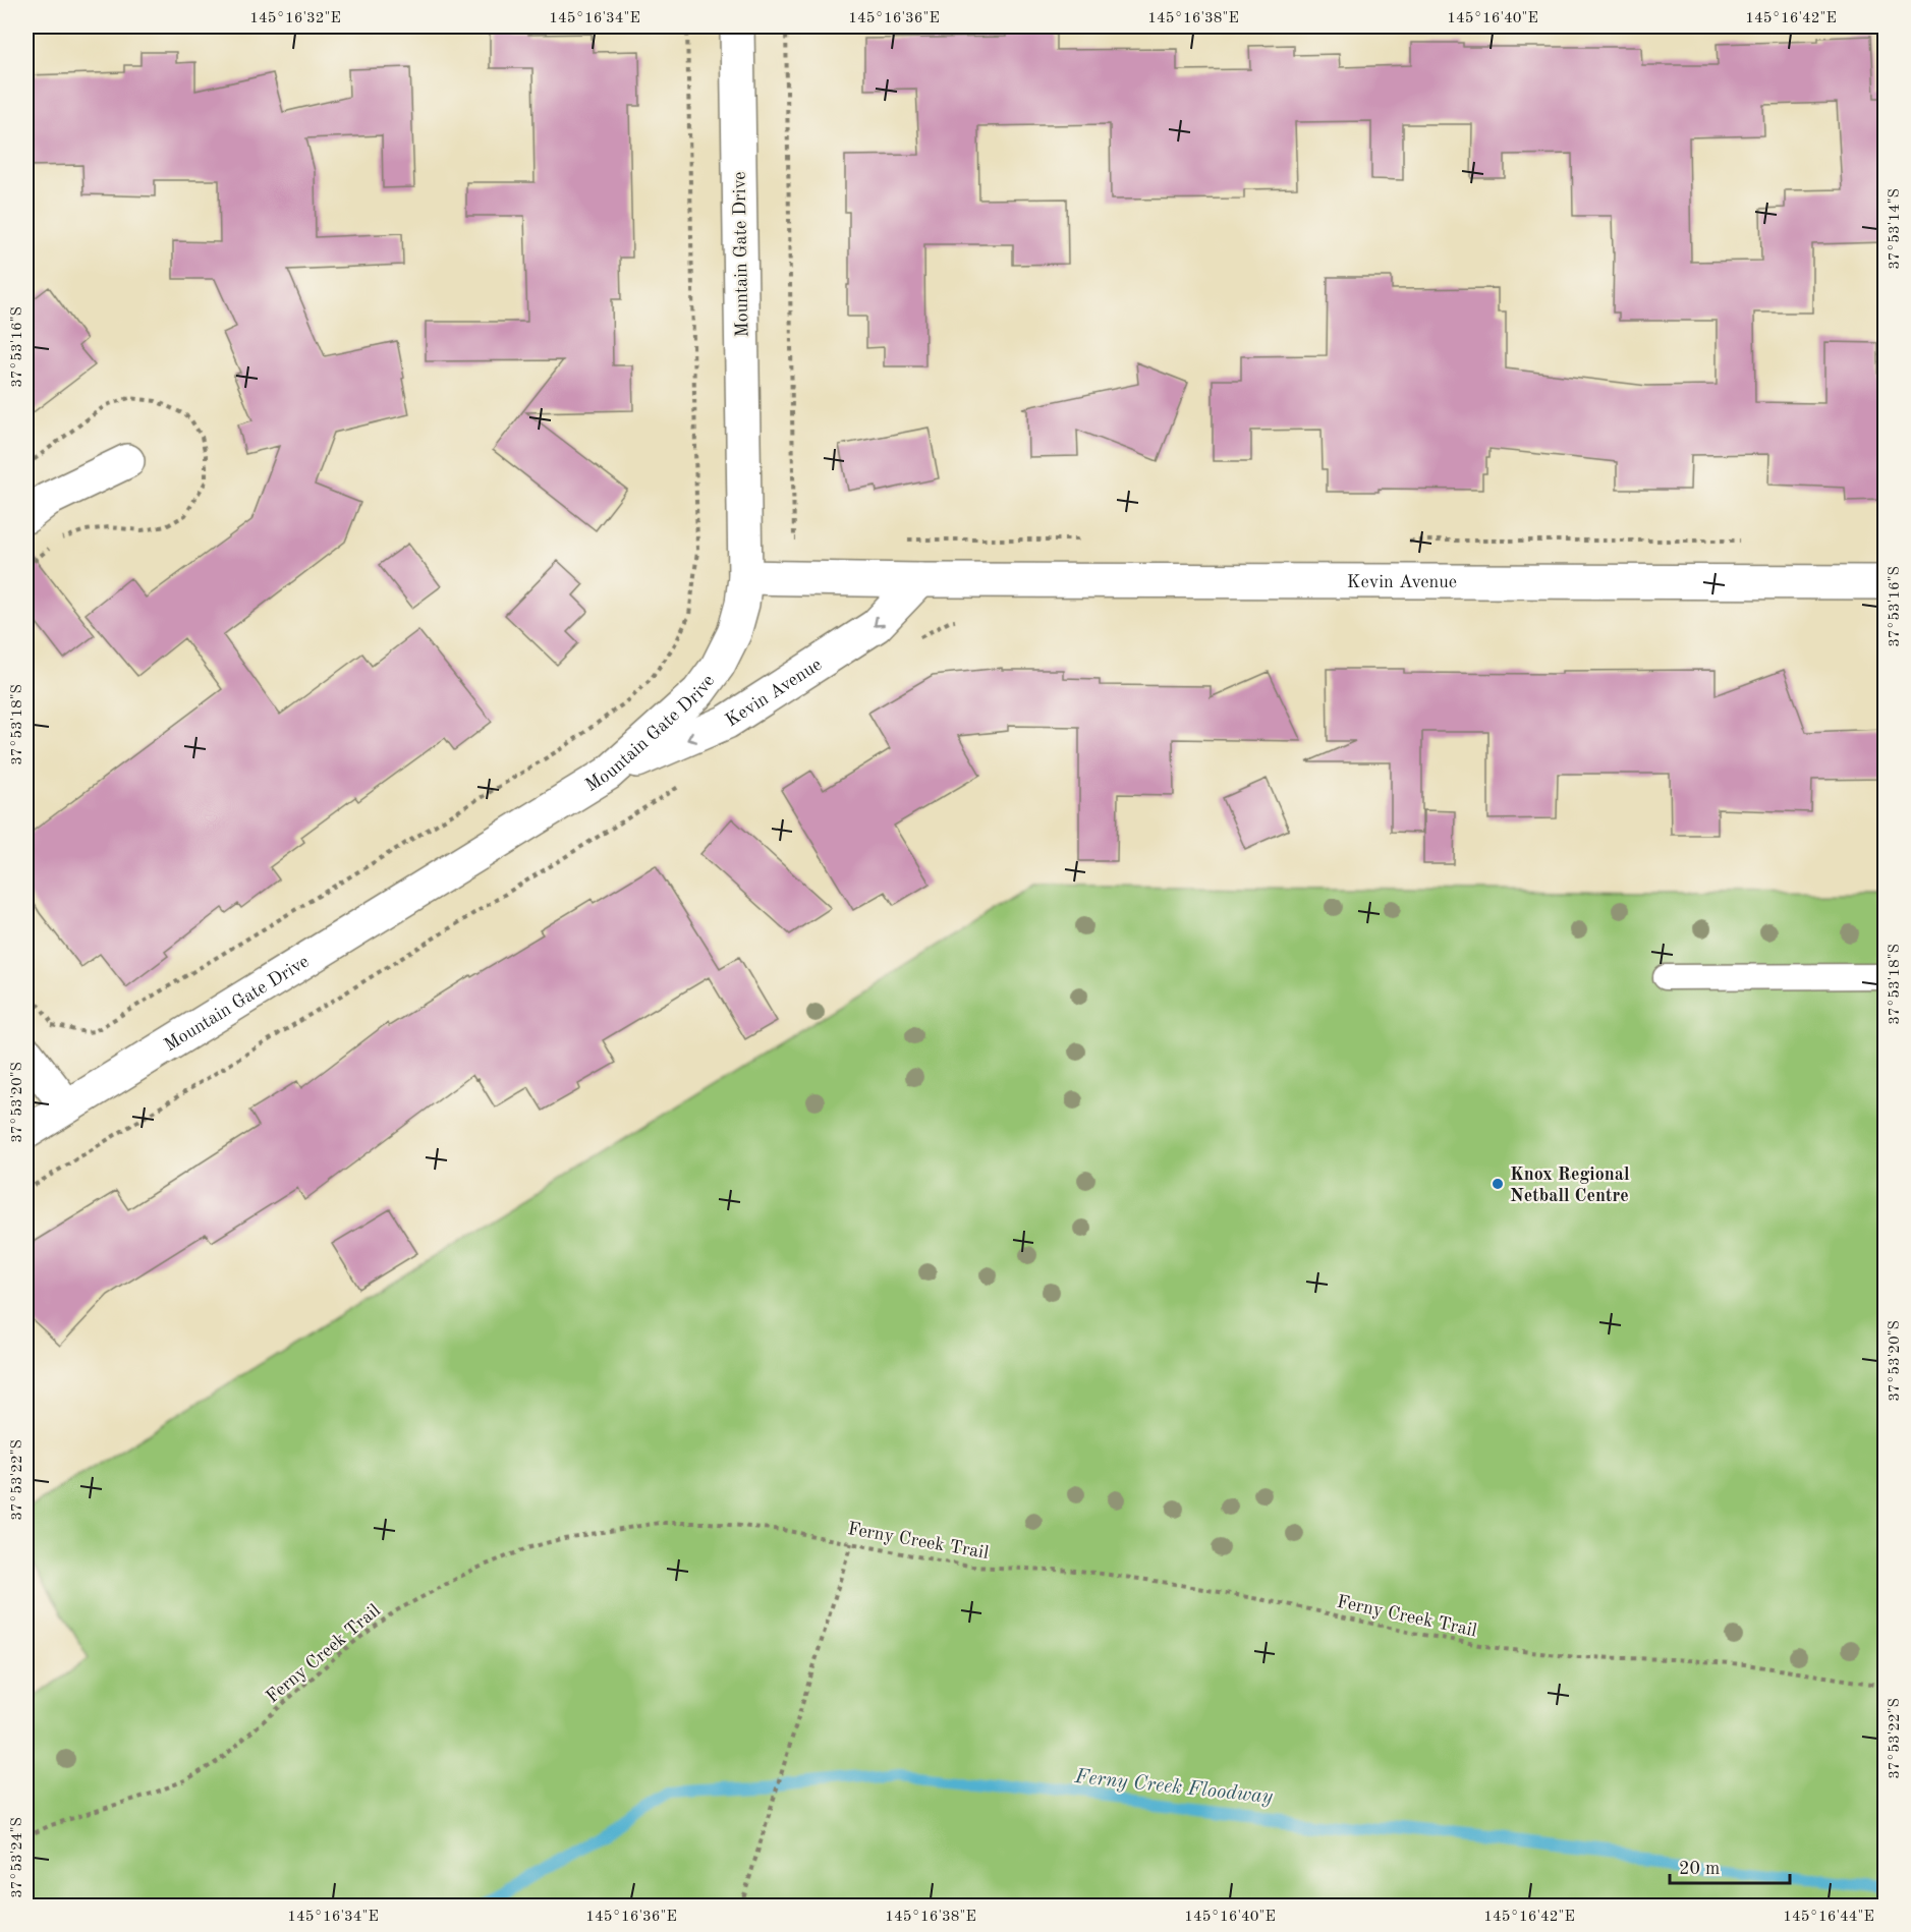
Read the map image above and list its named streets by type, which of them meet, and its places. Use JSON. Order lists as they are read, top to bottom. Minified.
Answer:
{"streets":{"street":["Mountain Gate Drive","Kevin Avenue"],"path":["Ferny Creek Trail"]},"crossings":[["Mountain Gate Drive","Kevin Avenue"]],"water":["Ferny Creek Floodway"],"places":["Knox Regional Netball Centre"],"scale_bar":"20 m","coordinates":["145°16'32\"E","145°16'34\"E","145°16'36\"E","145°16'38\"E","145°16'40\"E","145°16'42\"E","37°53'14\"S","37°53'16\"S","37°53'18\"S","37°53'20\"S","37°53'22\"S","37°53'24\"S","145°16'44\"E"]}
